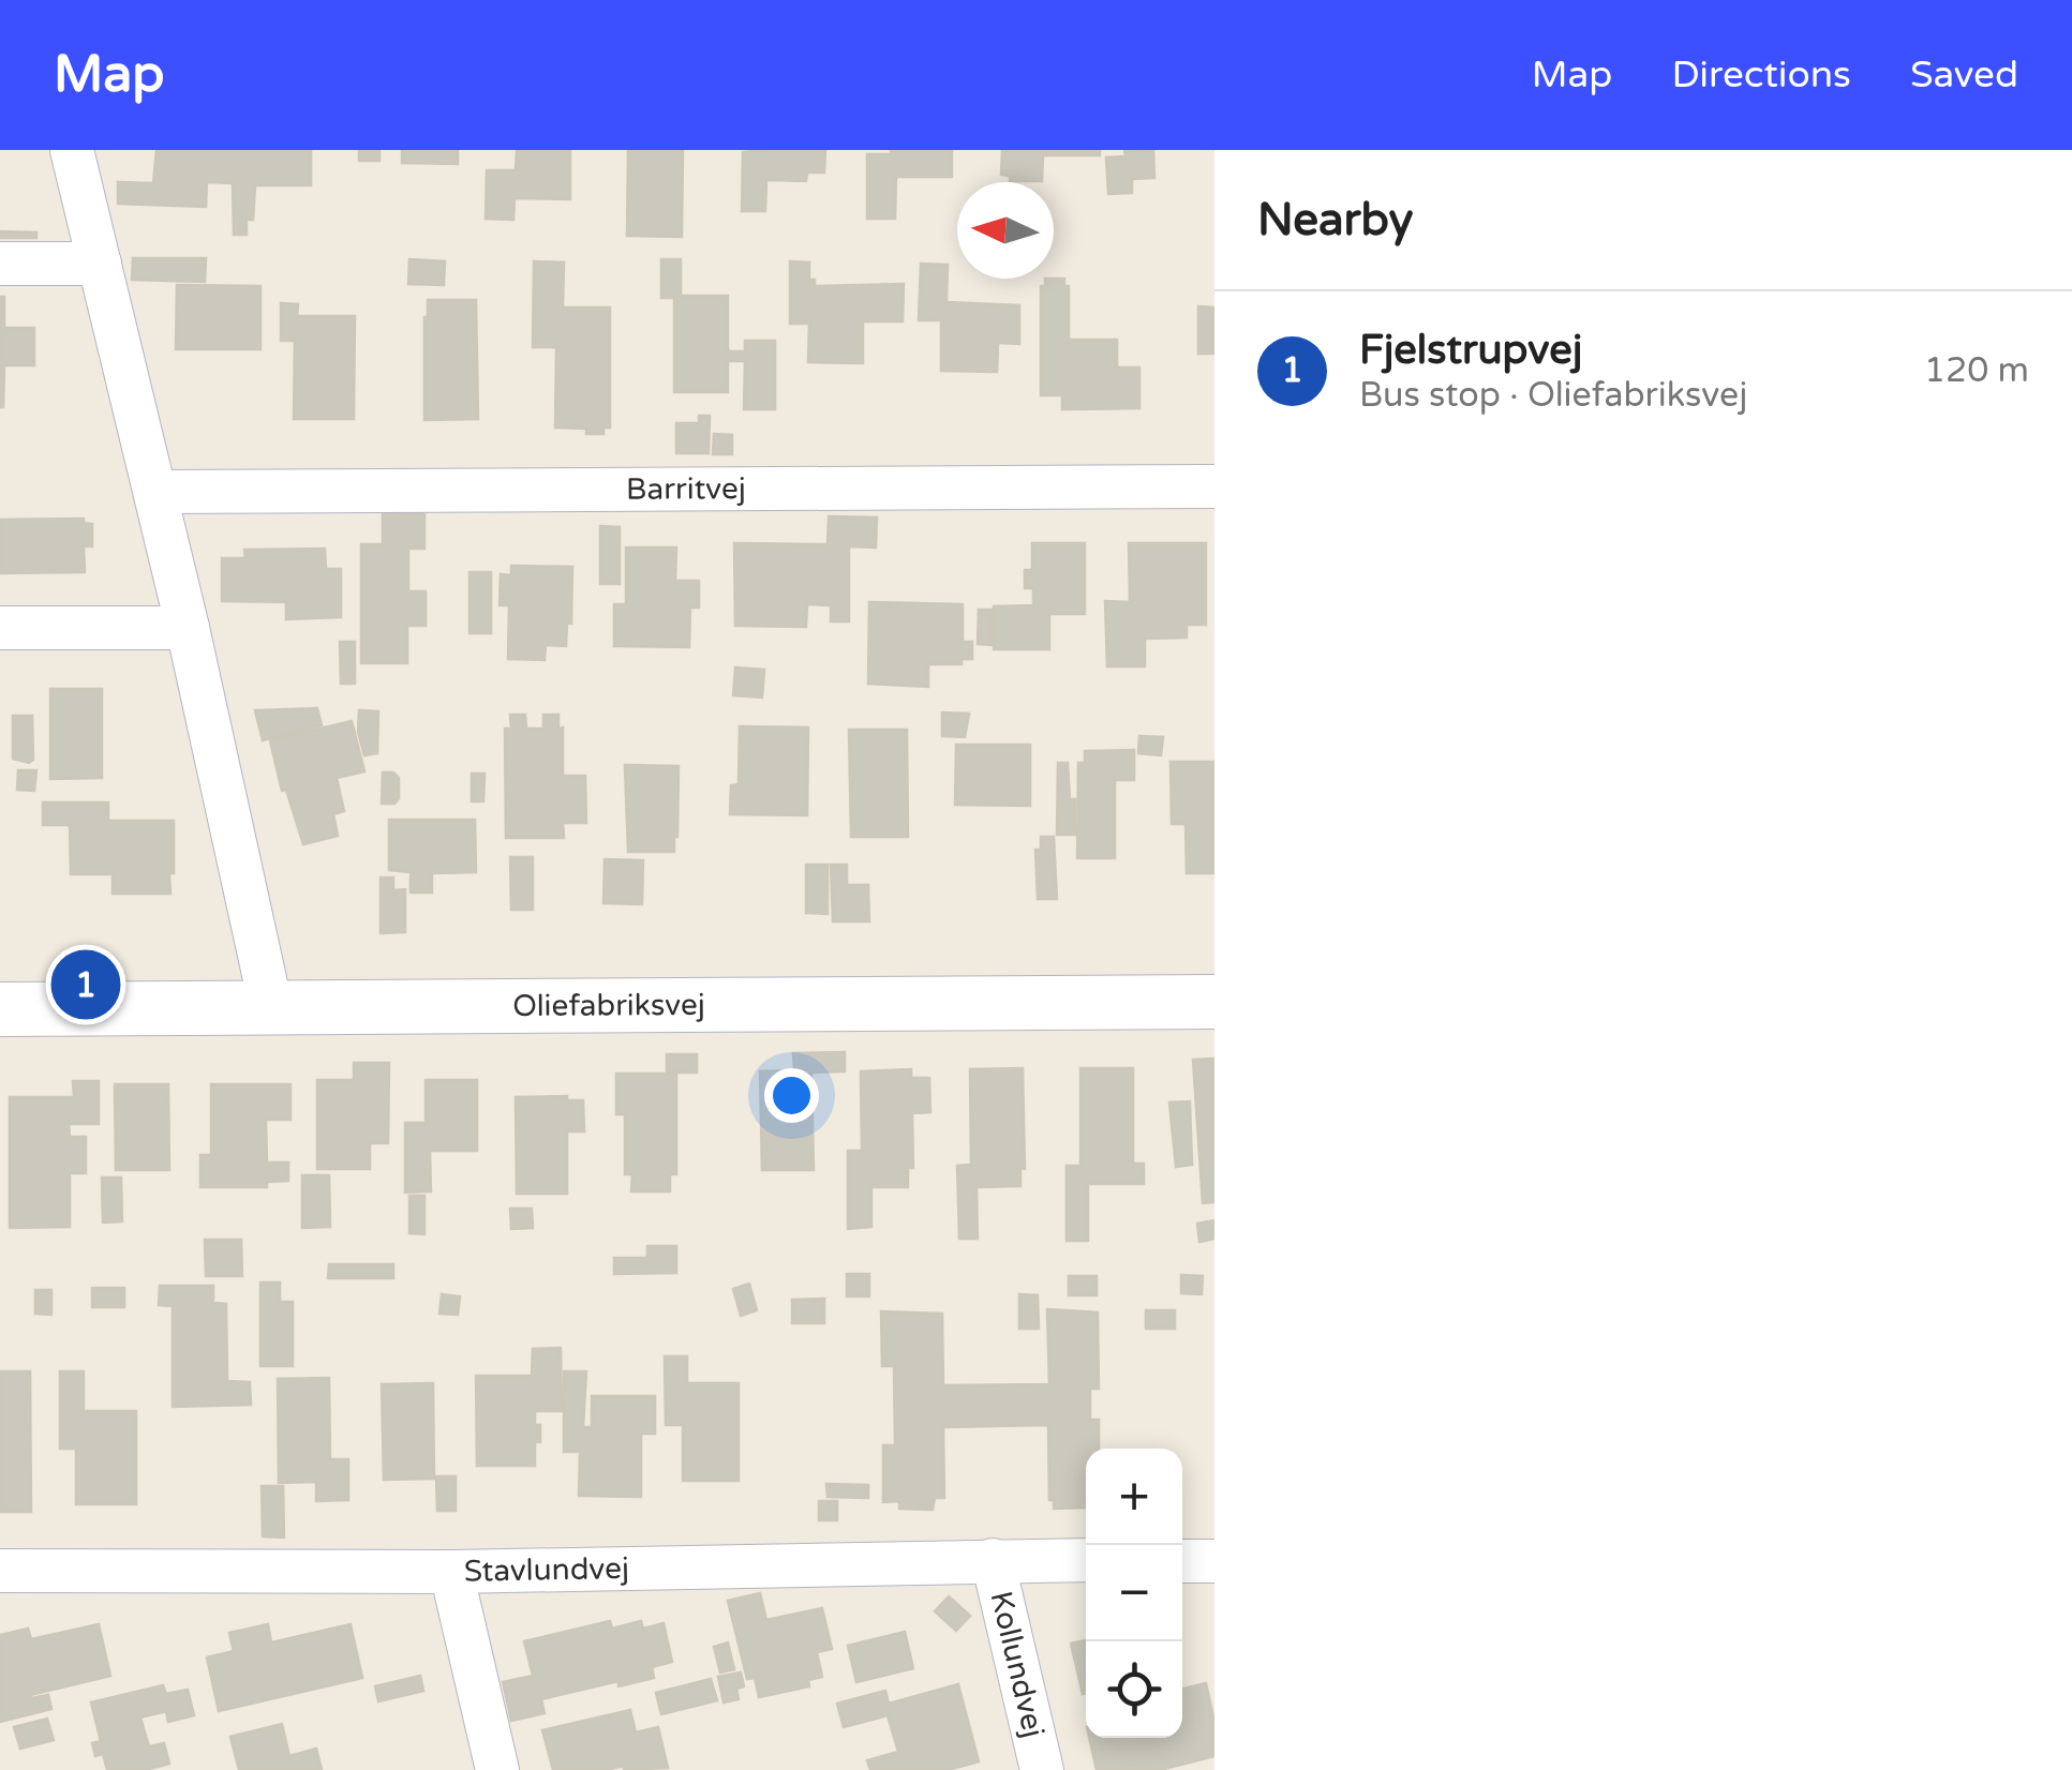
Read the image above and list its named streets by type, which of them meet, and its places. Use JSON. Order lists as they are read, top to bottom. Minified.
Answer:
{"streets":{"street":["Barritvej","Oliefabriksvej","Stavlundvej","Kollundvej"]},"crossings":[["Stavlundvej","Kollundvej"]],"north":"left","page":{"header":"Map","nav":["Map","Directions","Saved"],"heading":"Nearby","list":[{"mark":"1","name":"Fjelstrupvej","note":"Bus stop · Oliefabriksvej","value":"120 m"}],"pins":"1","map_buttons":["+","−"]}}
